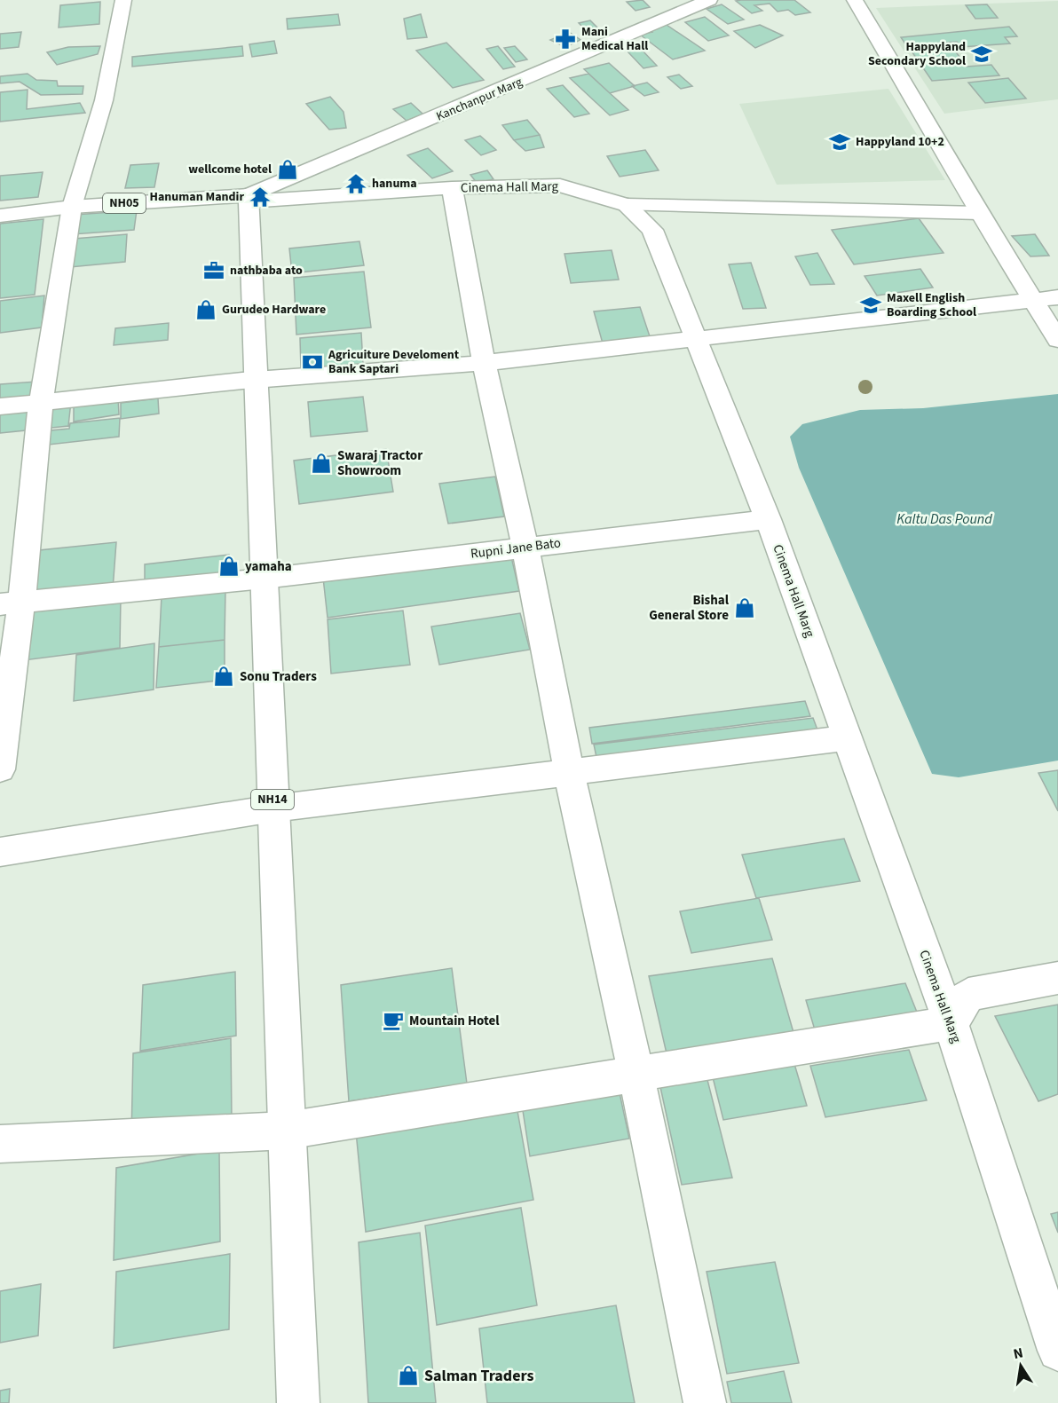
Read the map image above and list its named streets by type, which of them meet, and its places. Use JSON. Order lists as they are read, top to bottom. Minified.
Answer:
{"streets":{"street":["Kanchanpur Marg","Cinema Hall Marg","NH05","Rupni Jane Bato","NH14"]},"crossings":[["Kanchanpur Marg","Cinema Hall Marg"],["Kanchanpur Marg","NH05"],["Kanchanpur Marg","NH14"],["Cinema Hall Marg","NH05"],["Cinema Hall Marg","Rupni Jane Bato"],["Cinema Hall Marg","NH14"],["NH05","NH14"],["Rupni Jane Bato","NH14"]],"water":["Kaltu Das Pound"],"places":{"pharmacy":["Mani Medical Hall"],"school or university":["Happyland Secondary School","Happyland 10+2","Maxell English Boarding School"],"shop":["wellcome hotel","Gurudeo Hardware","Swaraj Tractor Showroom","yamaha","Bishal General Store","Sonu Traders","Salman Traders"],"temple":["hanuma","Hanuman Mandir"],"office":["nathbaba ato"],"bank":["Agricuiture Develoment Bank Saptari"],"cafe":["Mountain Hotel"]},"north":"top"}
